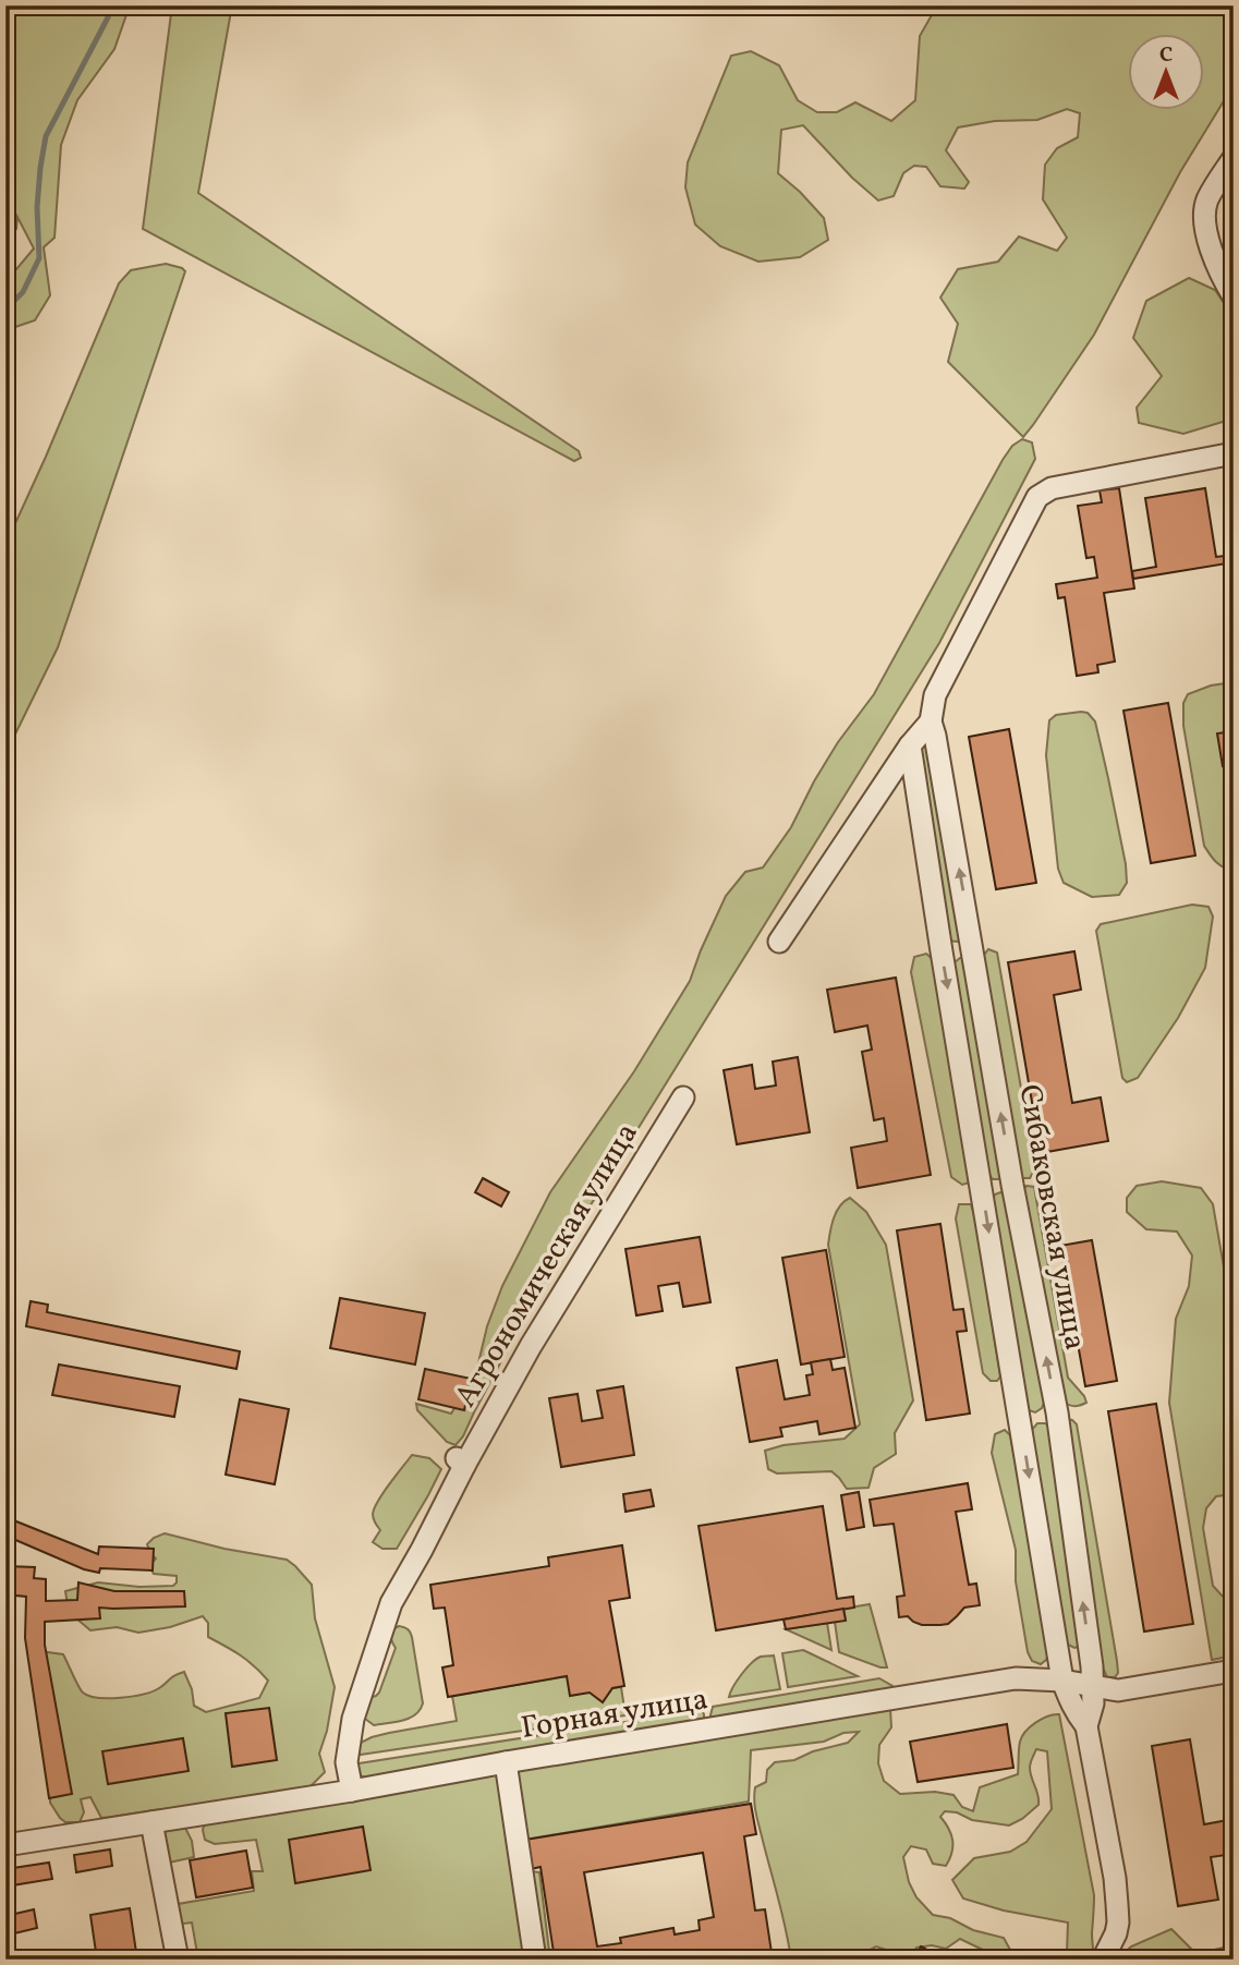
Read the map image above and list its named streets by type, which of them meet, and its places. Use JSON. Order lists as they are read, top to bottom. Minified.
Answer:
{"streets":{"street":["Сибаковская улица","Агрономическая улица","Горная улица"]},"crossings":[["Сибаковская улица","Горная улица"],["Агрономическая улица","Горная улица"]],"north":"top"}
